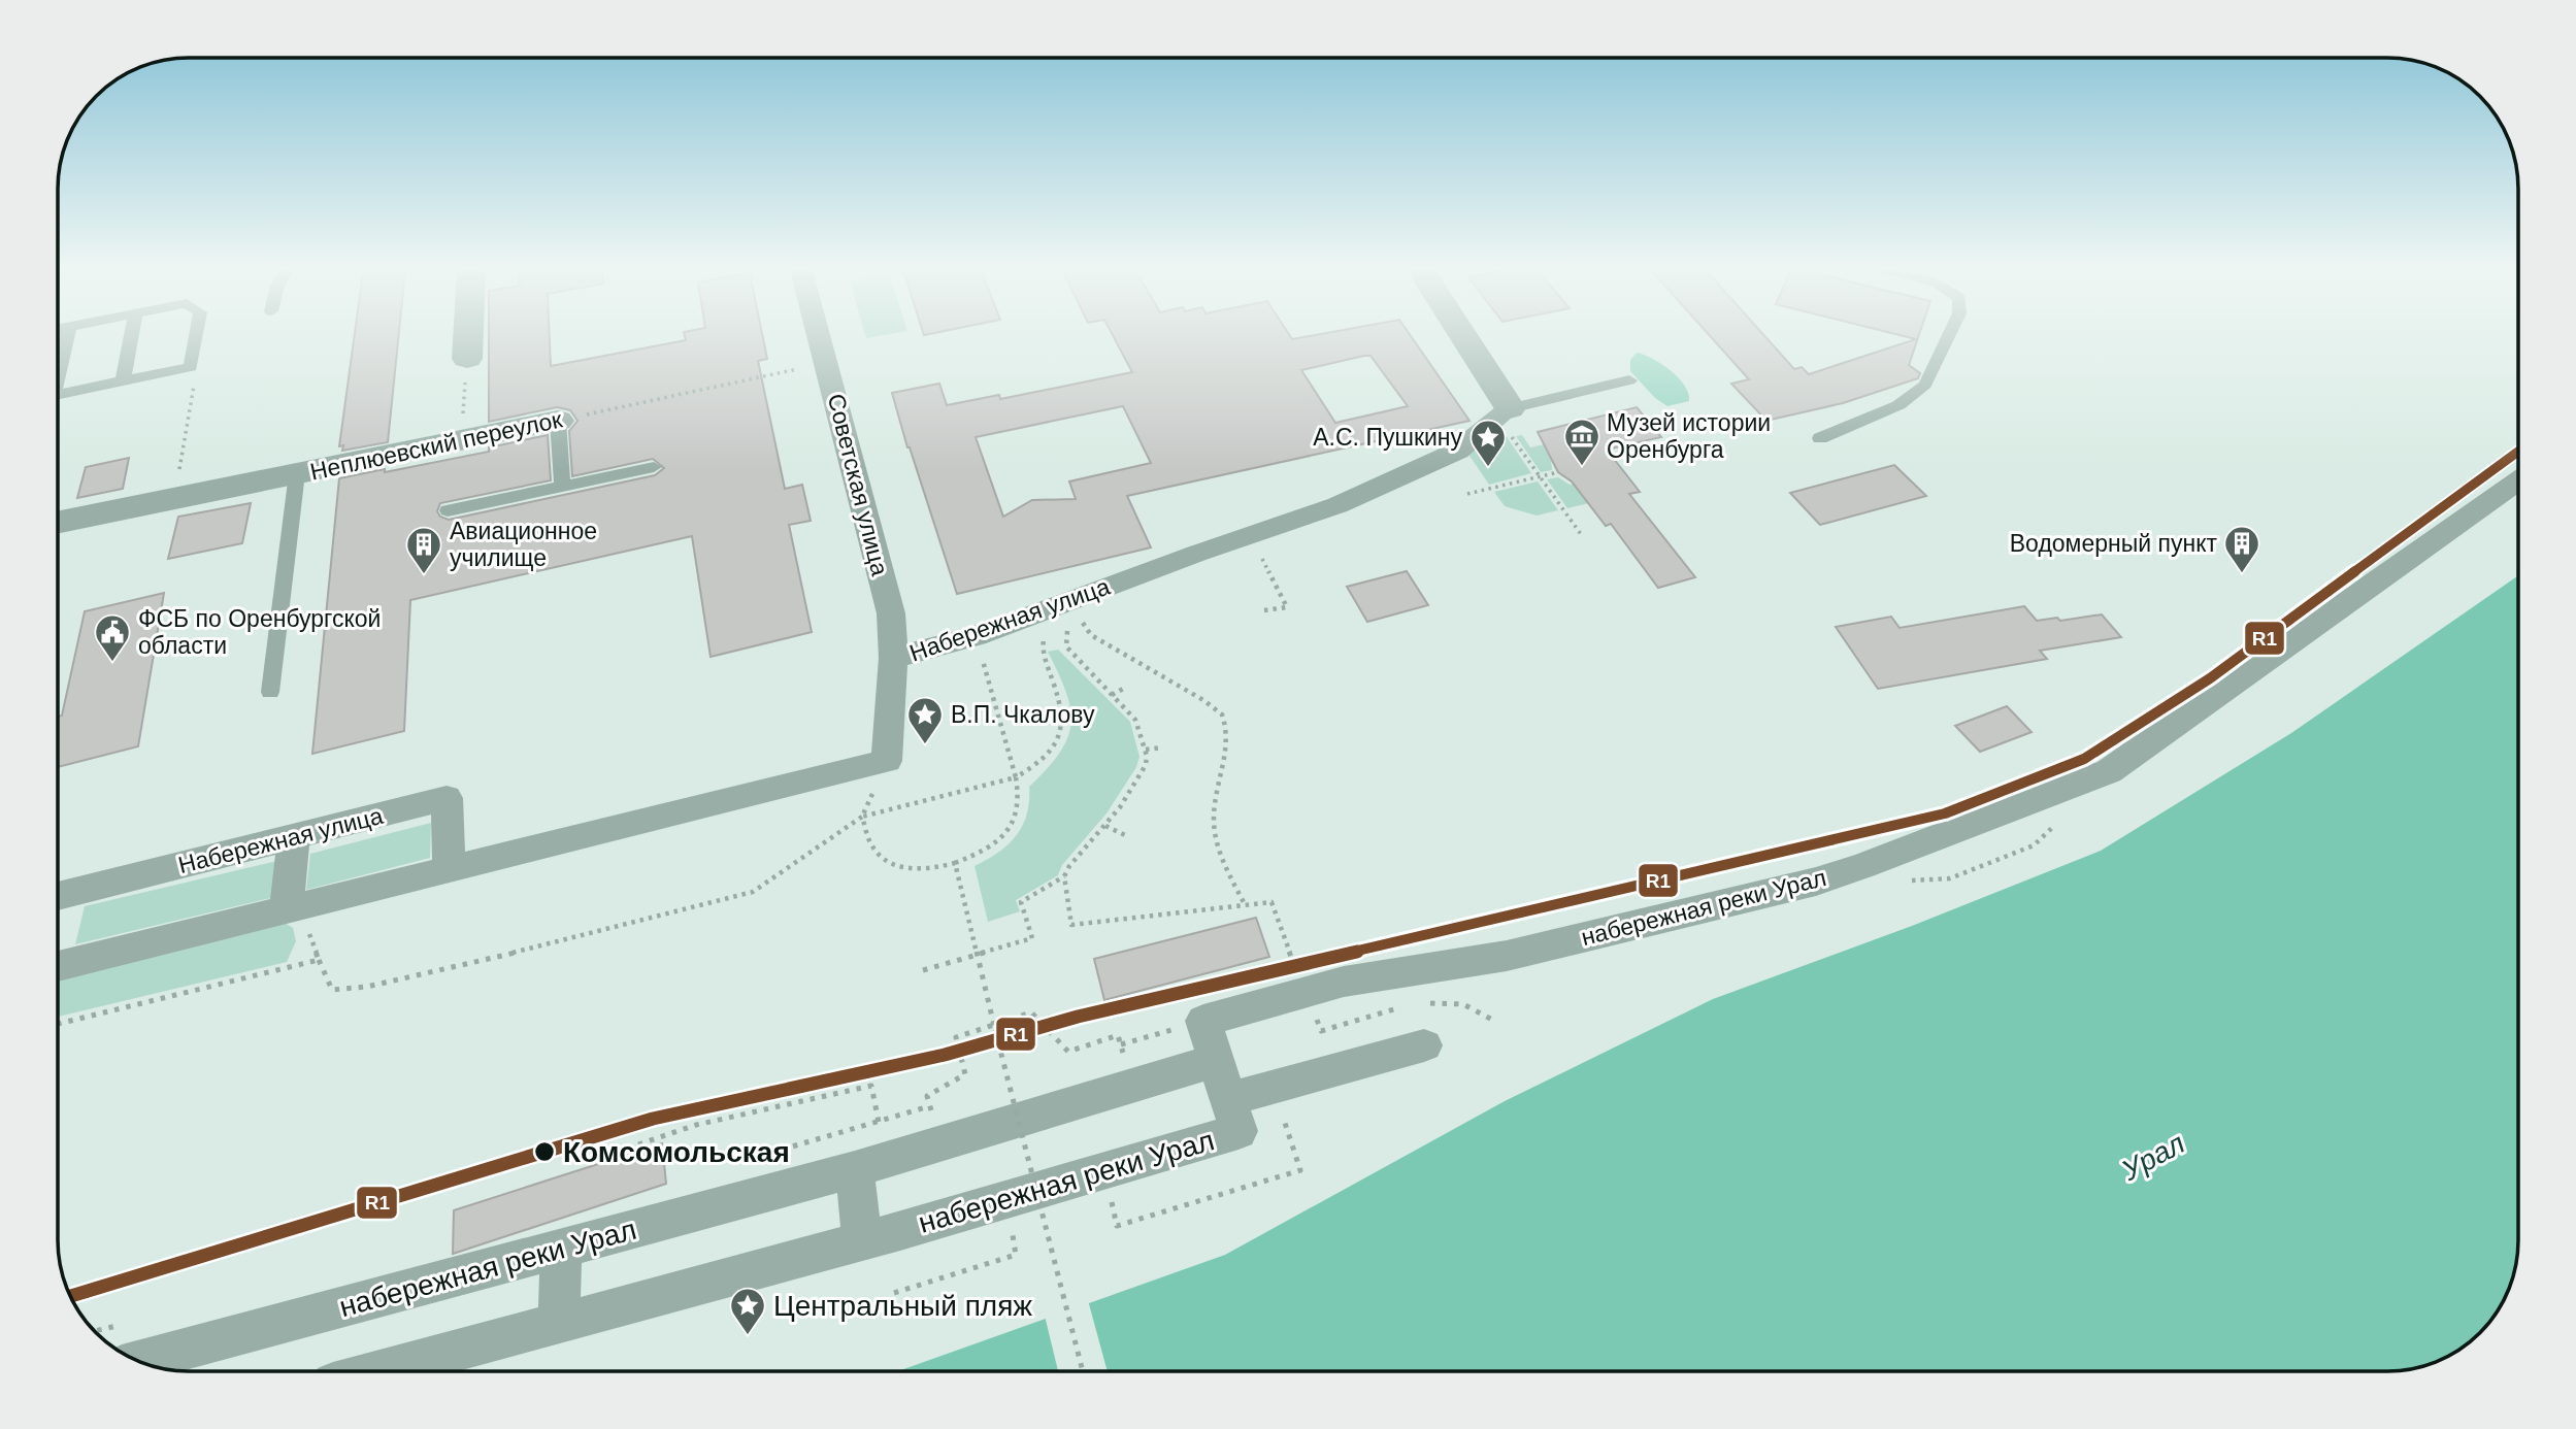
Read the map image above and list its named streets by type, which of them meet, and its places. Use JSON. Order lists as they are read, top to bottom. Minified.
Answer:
{"streets":{"street":["Неплюевский переулок","Советская улица","Набережная улица","набережная реки Урал"]},"crossings":[["Неплюевский переулок","Советская улица"],["Советская улица","Набережная улица"]],"water":["Урал"],"places":{"museum":["Музей истории Оренбурга"],"place":["А.С. Пушкину","В.П. Чкалову","Центральный пляж"],"building":["Водомерный пункт","Авиационное училище"],"public building":["ФСБ по Оренбургской области"],"other":["Комсомольская"]},"lines":["transit line R1"]}
